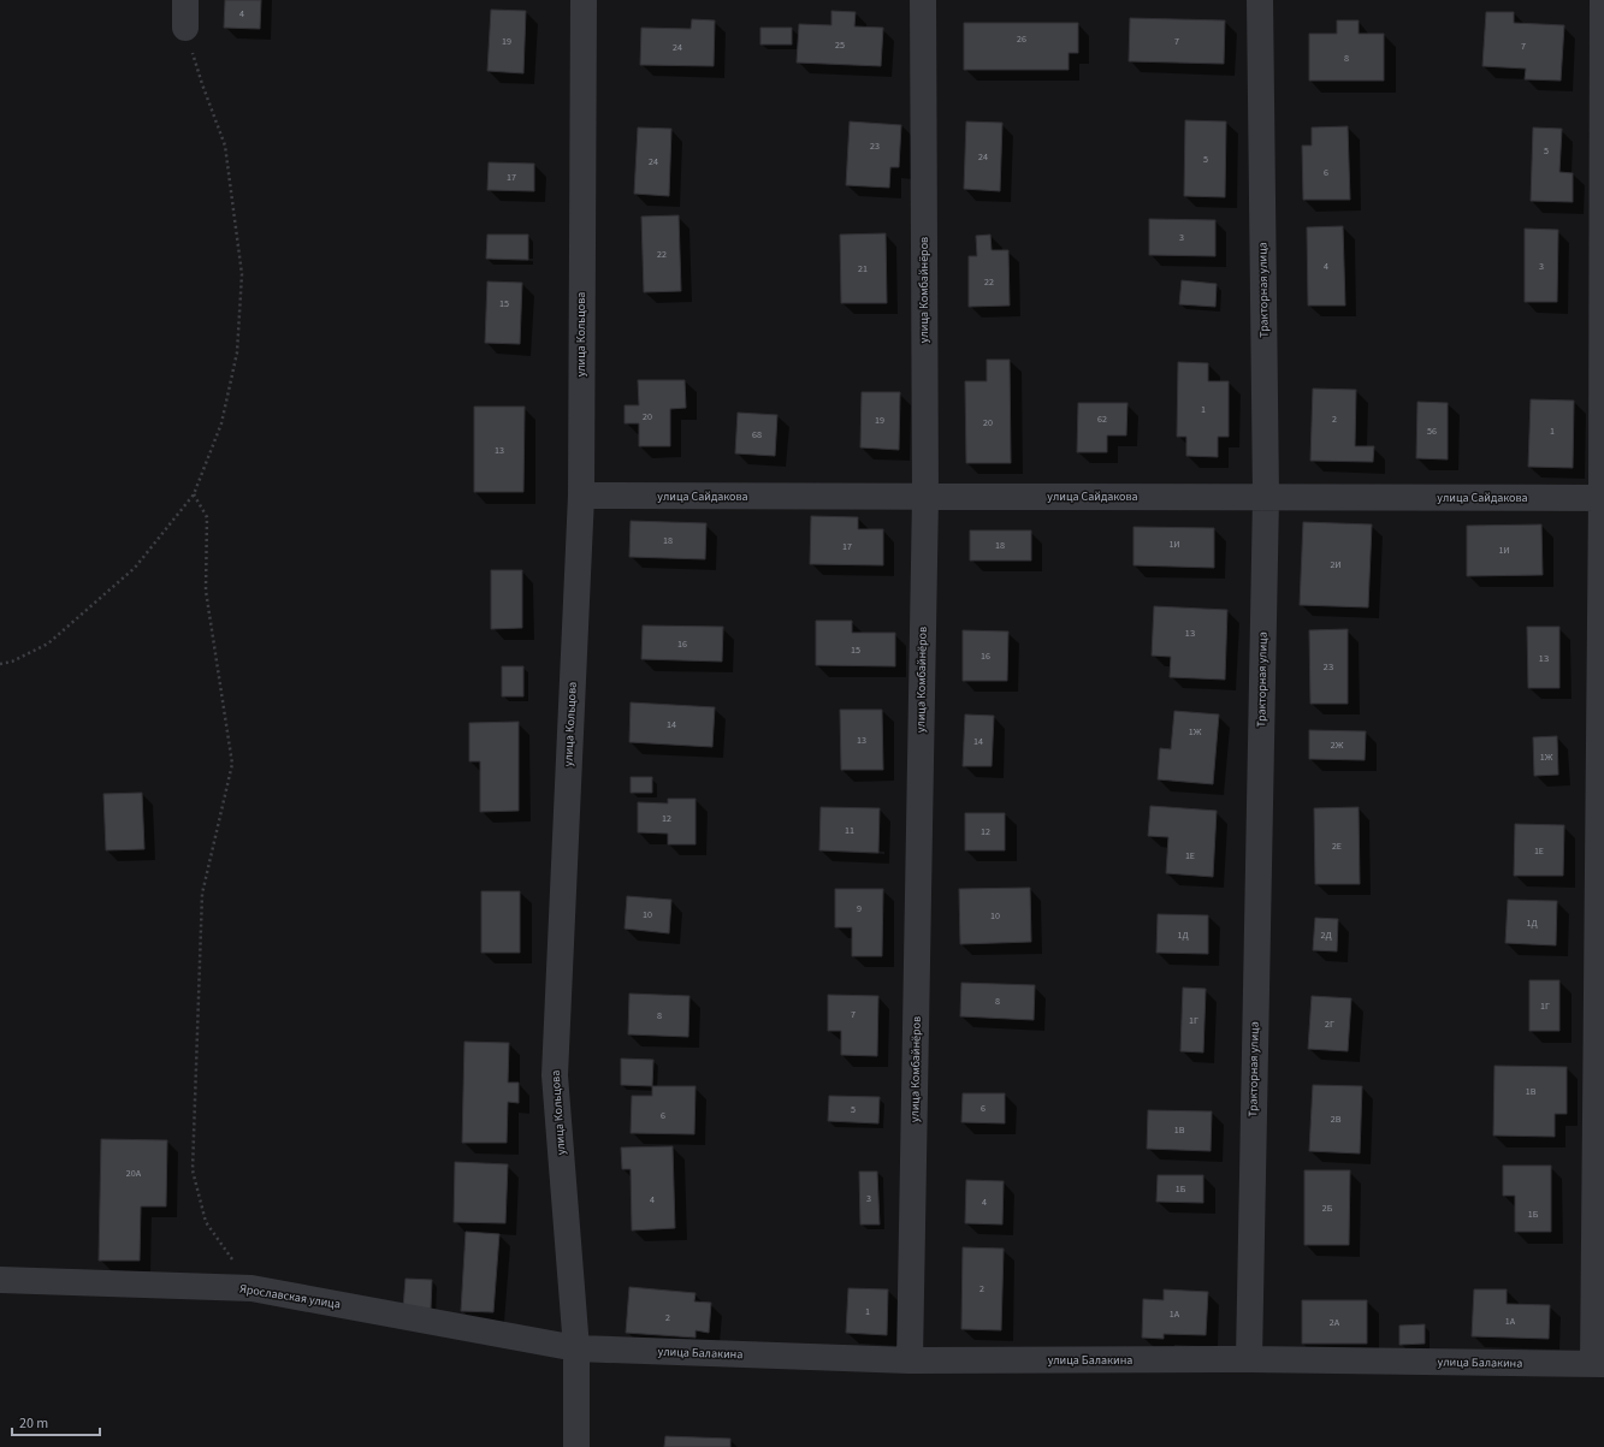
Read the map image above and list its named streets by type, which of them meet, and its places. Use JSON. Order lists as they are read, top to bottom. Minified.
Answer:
{"streets":{"street":["улица Комбайнёров","Тракторная улица","улица Кольцова","улица Сайдакова","Ярославская улица","улица Балакина"]},"crossings":[["улица Комбайнёров","улица Сайдакова"],["улица Комбайнёров","улица Балакина"],["Тракторная улица","улица Сайдакова"],["Тракторная улица","улица Балакина"],["улица Кольцова","улица Сайдакова"],["улица Кольцова","Ярославская улица"],["улица Кольцова","улица Балакина"],["Ярославская улица","улица Балакина"]],"house_numbers":["4","26","19","7","25","7","24","8","23","5","24","5","24","6","17","3","22","4","3","21","22","15","1","20","62","2","19","20","56","1","68","13","18","1И","18","17","1И","2И","1З","16","15","16","1З","2З","14","1Ж","13","14","2Ж","1Ж","12","11","12","2Е","1Е","1Е","9","10","10","1Д","1Д","2Д","8","1Г","7","8","1Г","2Г","1В","6","5","6","2В","1В","20А","1Б","3","4","4","2Б","1Б","2","1","1А","2","1А","2А"],"scale_bar":"20 m"}
